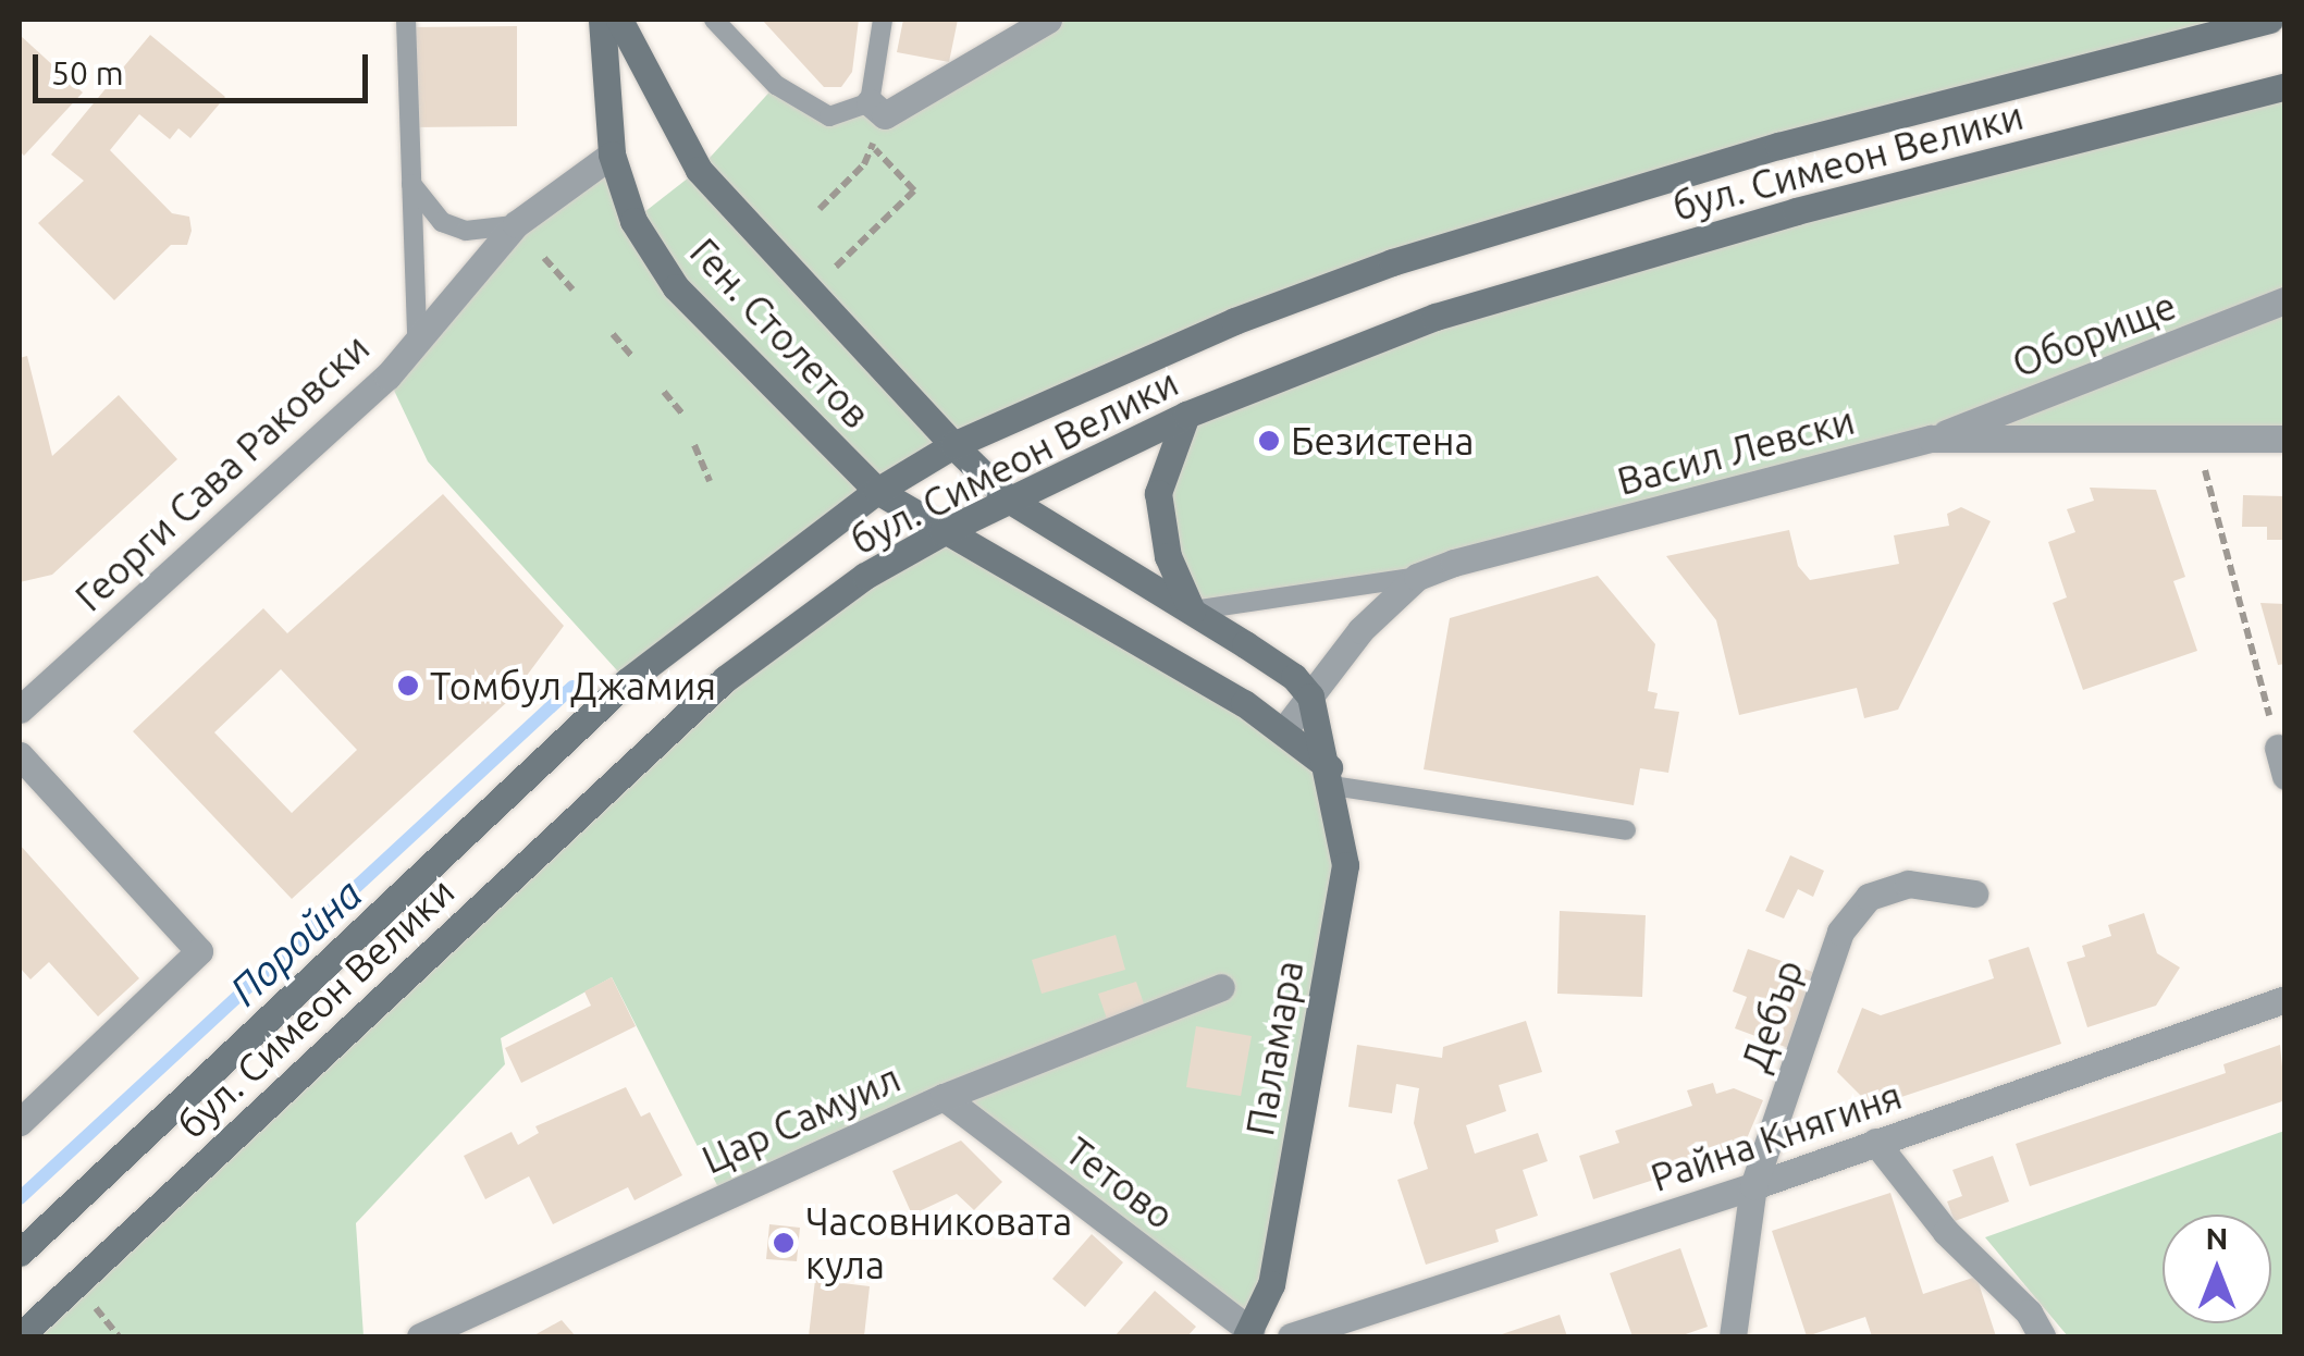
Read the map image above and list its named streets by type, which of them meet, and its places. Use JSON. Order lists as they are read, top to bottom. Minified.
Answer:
{"streets":{"main road":["бул. Симеон Велики","Ген. Столетов","Паламара"],"street":["Оборище","Васил Левски","Георги Сава Раковски","Дебър","Цар Самуил","Райна Княгиня","Тетово"]},"crossings":[["бул. Симеон Велики","Ген. Столетов"],["Ген. Столетов","Васил Левски"],["Ген. Столетов","Георги Сава Раковски"],["Ген. Столетов","Паламара"],["Оборище","Васил Левски"],["Васил Левски","Паламара"],["Дебър","Райна Княгиня"],["Паламара","Тетово"],["Цар Самуил","Тетово"]],"water":["Поройна"],"places":["Безистена","Томбул Джамия","Часовниковата кула"],"scale_bar":"50 m","north":"top"}
